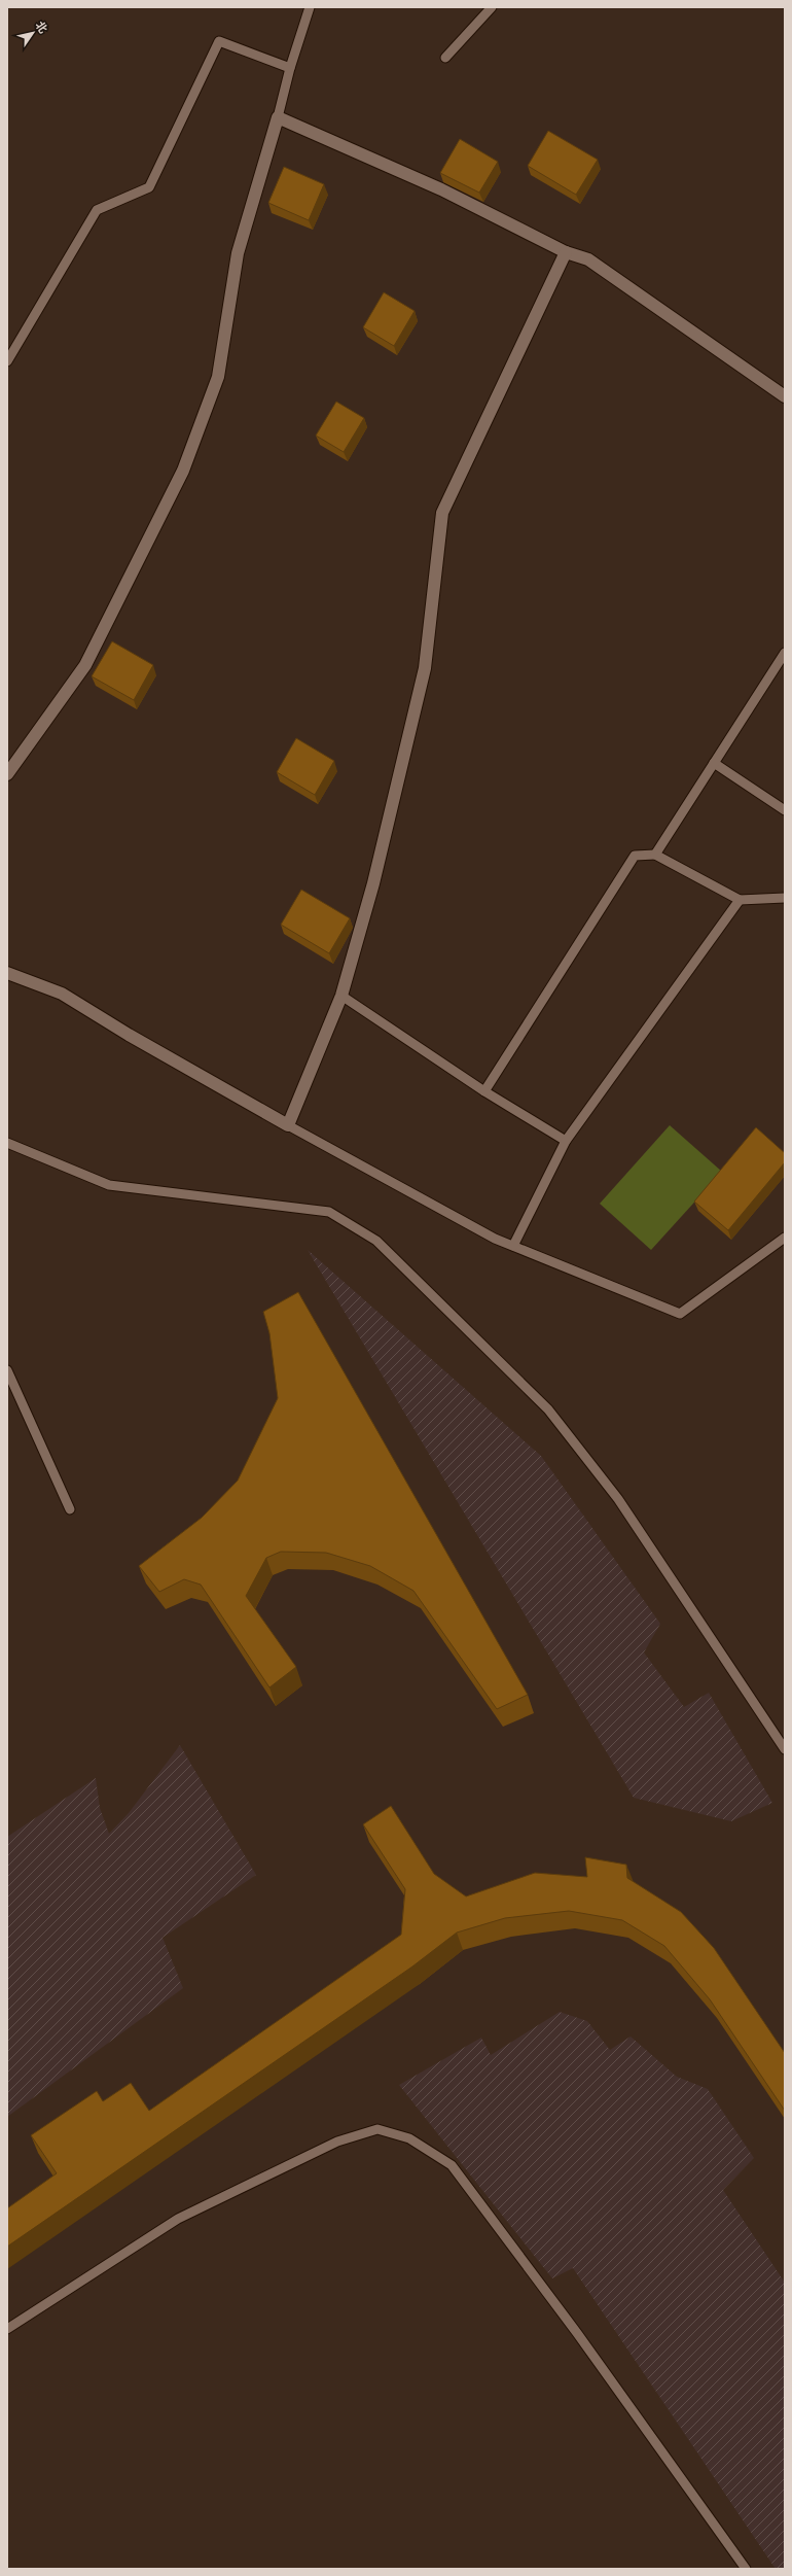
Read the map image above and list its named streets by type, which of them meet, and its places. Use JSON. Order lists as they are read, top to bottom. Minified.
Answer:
{"north":"top right"}
